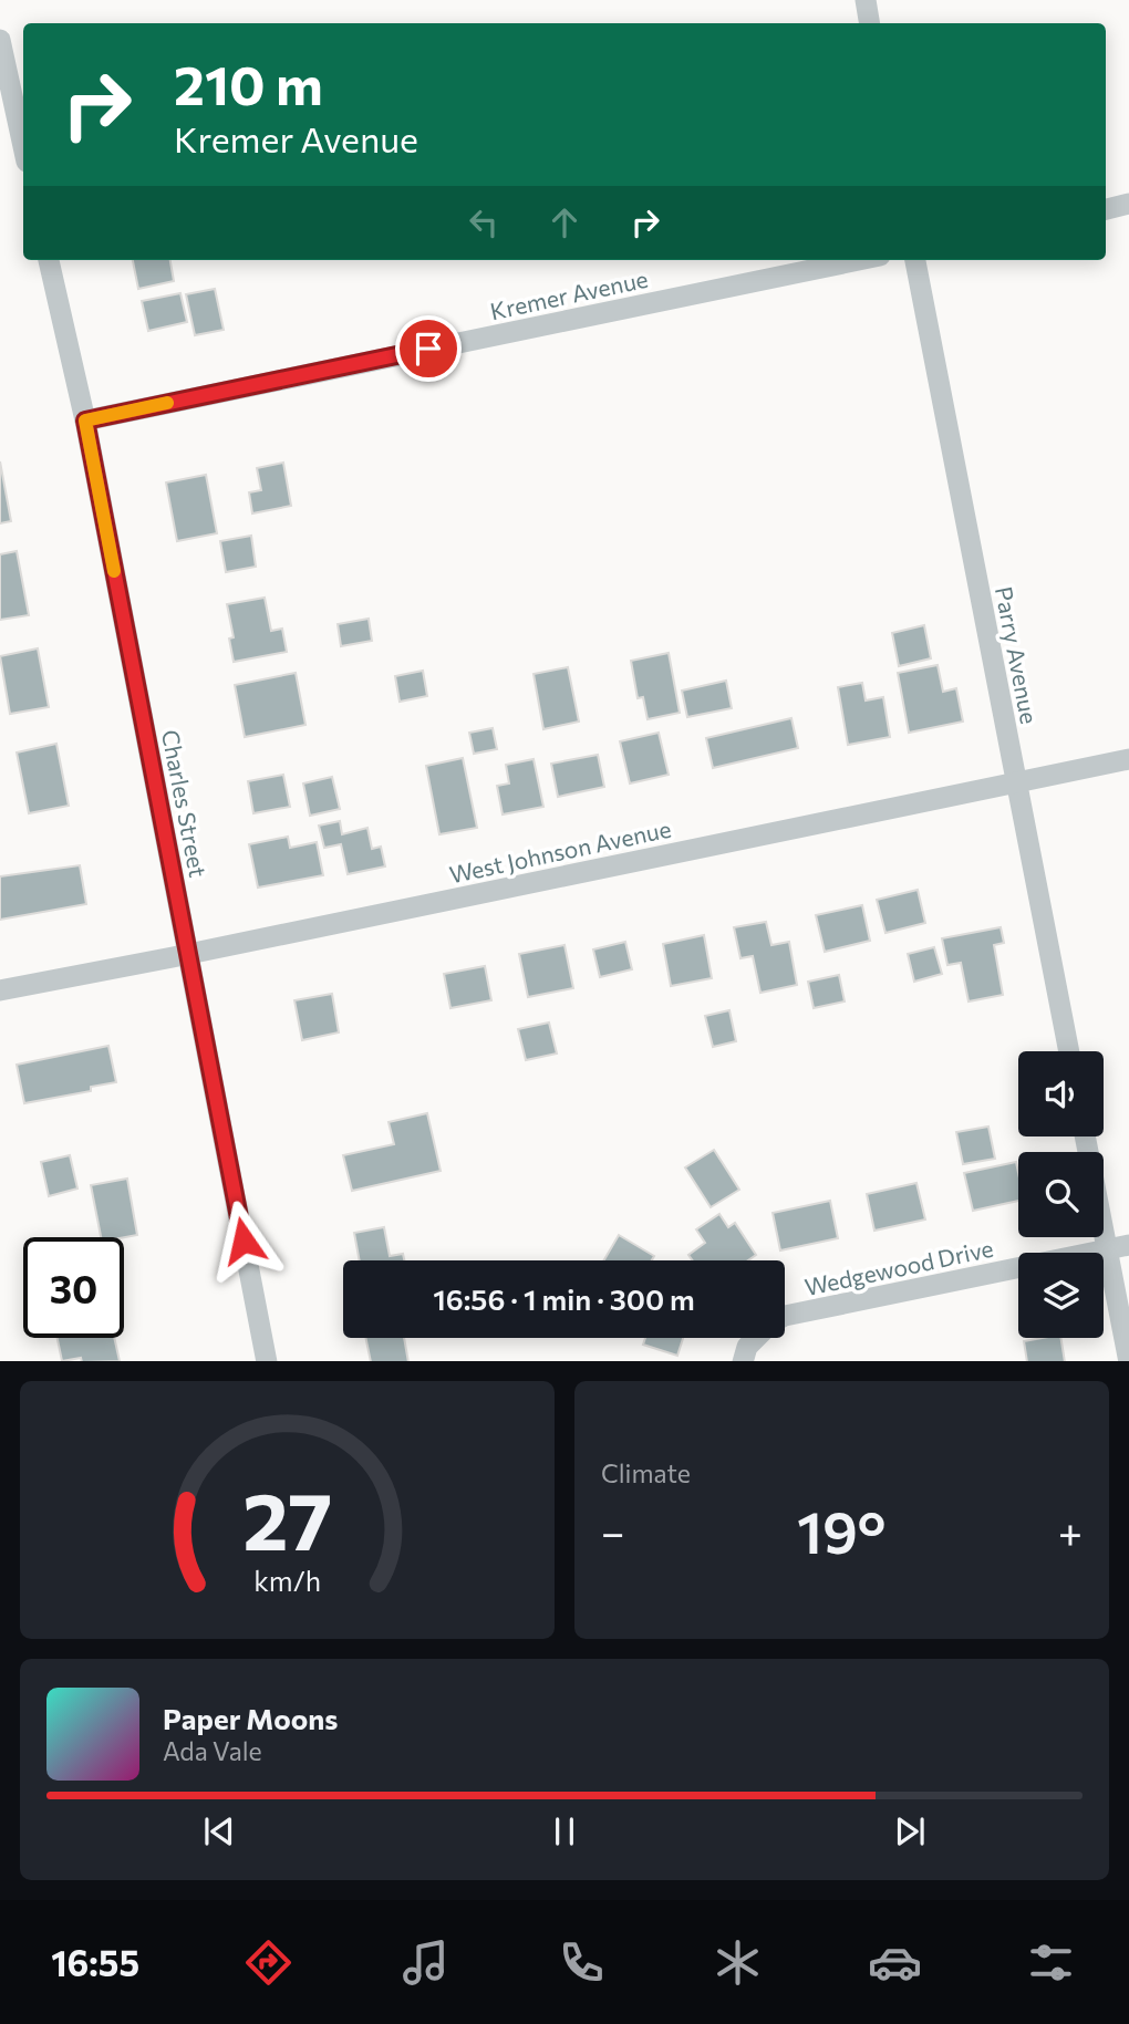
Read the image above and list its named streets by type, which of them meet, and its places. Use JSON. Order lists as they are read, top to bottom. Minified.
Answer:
{"streets":{"street":["Kremer Avenue","Parry Avenue","Charles Street","West Johnson Avenue","Wedgewood Drive"]},"crossings":[["Kremer Avenue","Charles Street"],["Parry Avenue","West Johnson Avenue"],["Charles Street","West Johnson Avenue"]],"page":{"turn":["210 m","Kremer Avenue"],"limit":"30","trip":"16:56 · 1 min · 300 m","tile":"Climate","heat":["−","19°","+"],"song":["Paper Moons","Ada Vale"],"tabs":"16:55","gauge":["27","km/h"]}}
